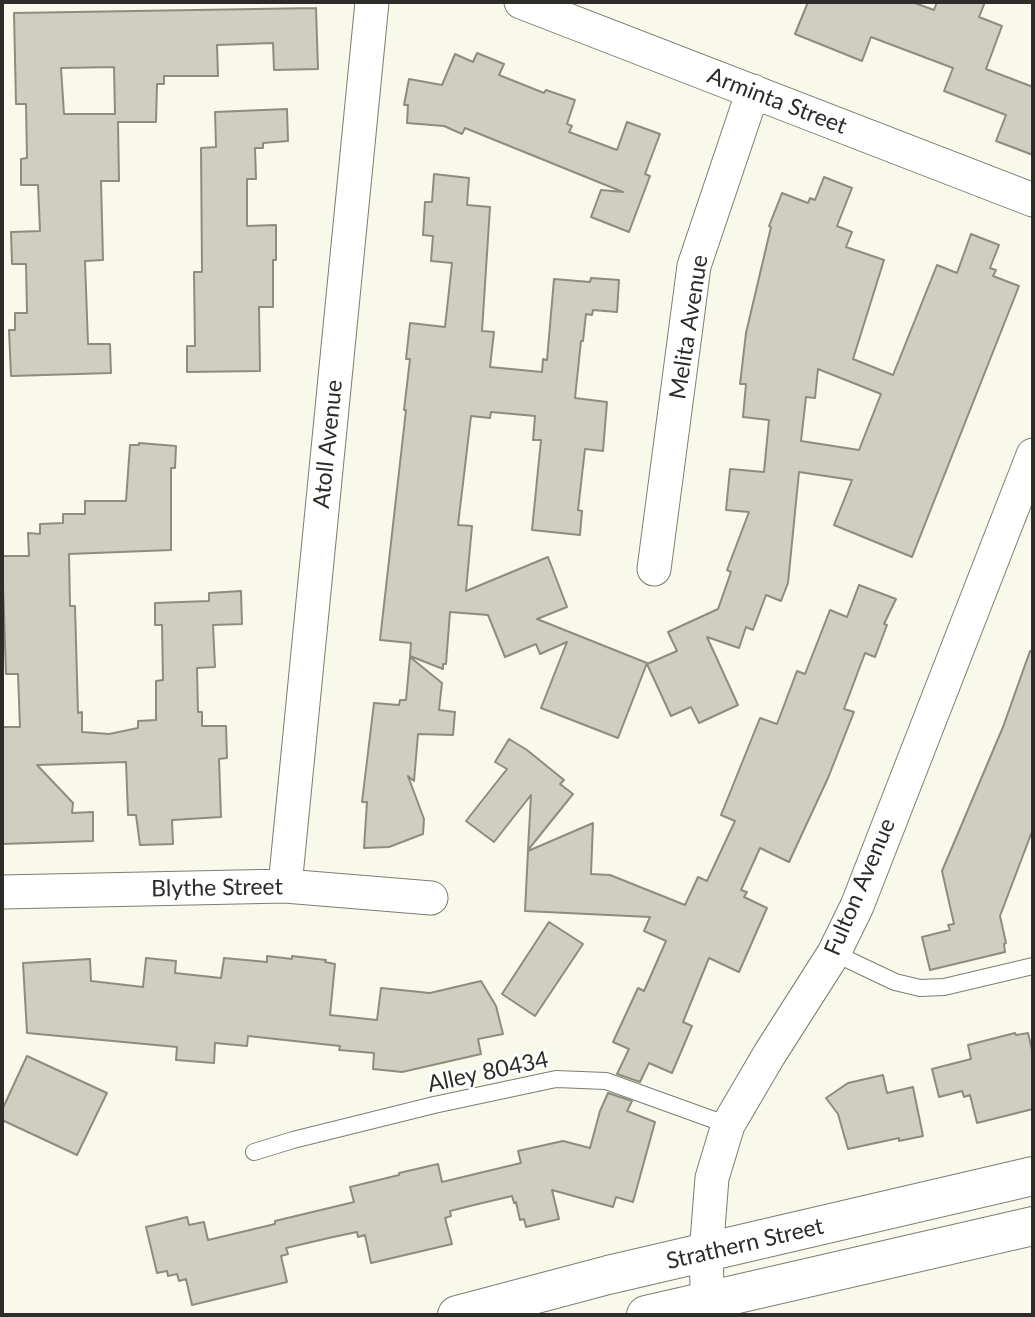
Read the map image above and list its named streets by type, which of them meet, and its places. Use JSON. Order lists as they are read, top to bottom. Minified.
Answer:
{"streets":{"street":["Arminta Street","Melita Avenue","Atoll Avenue","Fulton Avenue","Blythe Street","Strathern Street"],"lane":["Alley 80434"]},"crossings":[["Arminta Street","Melita Avenue"],["Atoll Avenue","Blythe Street"],["Fulton Avenue","Alley 80434"],["Fulton Avenue","Strathern Street"]]}
